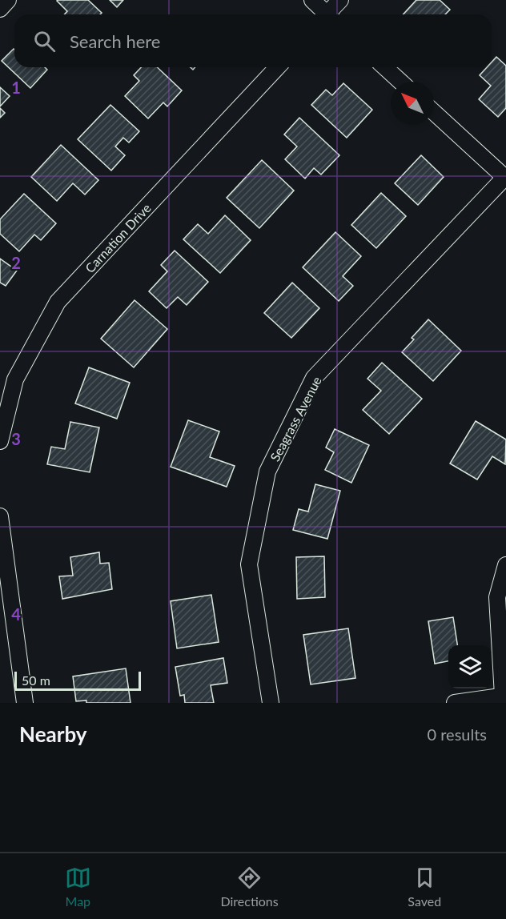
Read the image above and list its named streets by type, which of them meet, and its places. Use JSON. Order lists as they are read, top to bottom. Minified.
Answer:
{"streets":{"street":["Carnation Drive","Seagrass Avenue"]},"scale_bar":"50 m","north":"top left","page":{"search":"Search here","scale":"50 m","heading":["Nearby","0 results"],"nav":["Map","Directions","Saved"]},"grid":{"rows":["1","2","3","4"]}}
